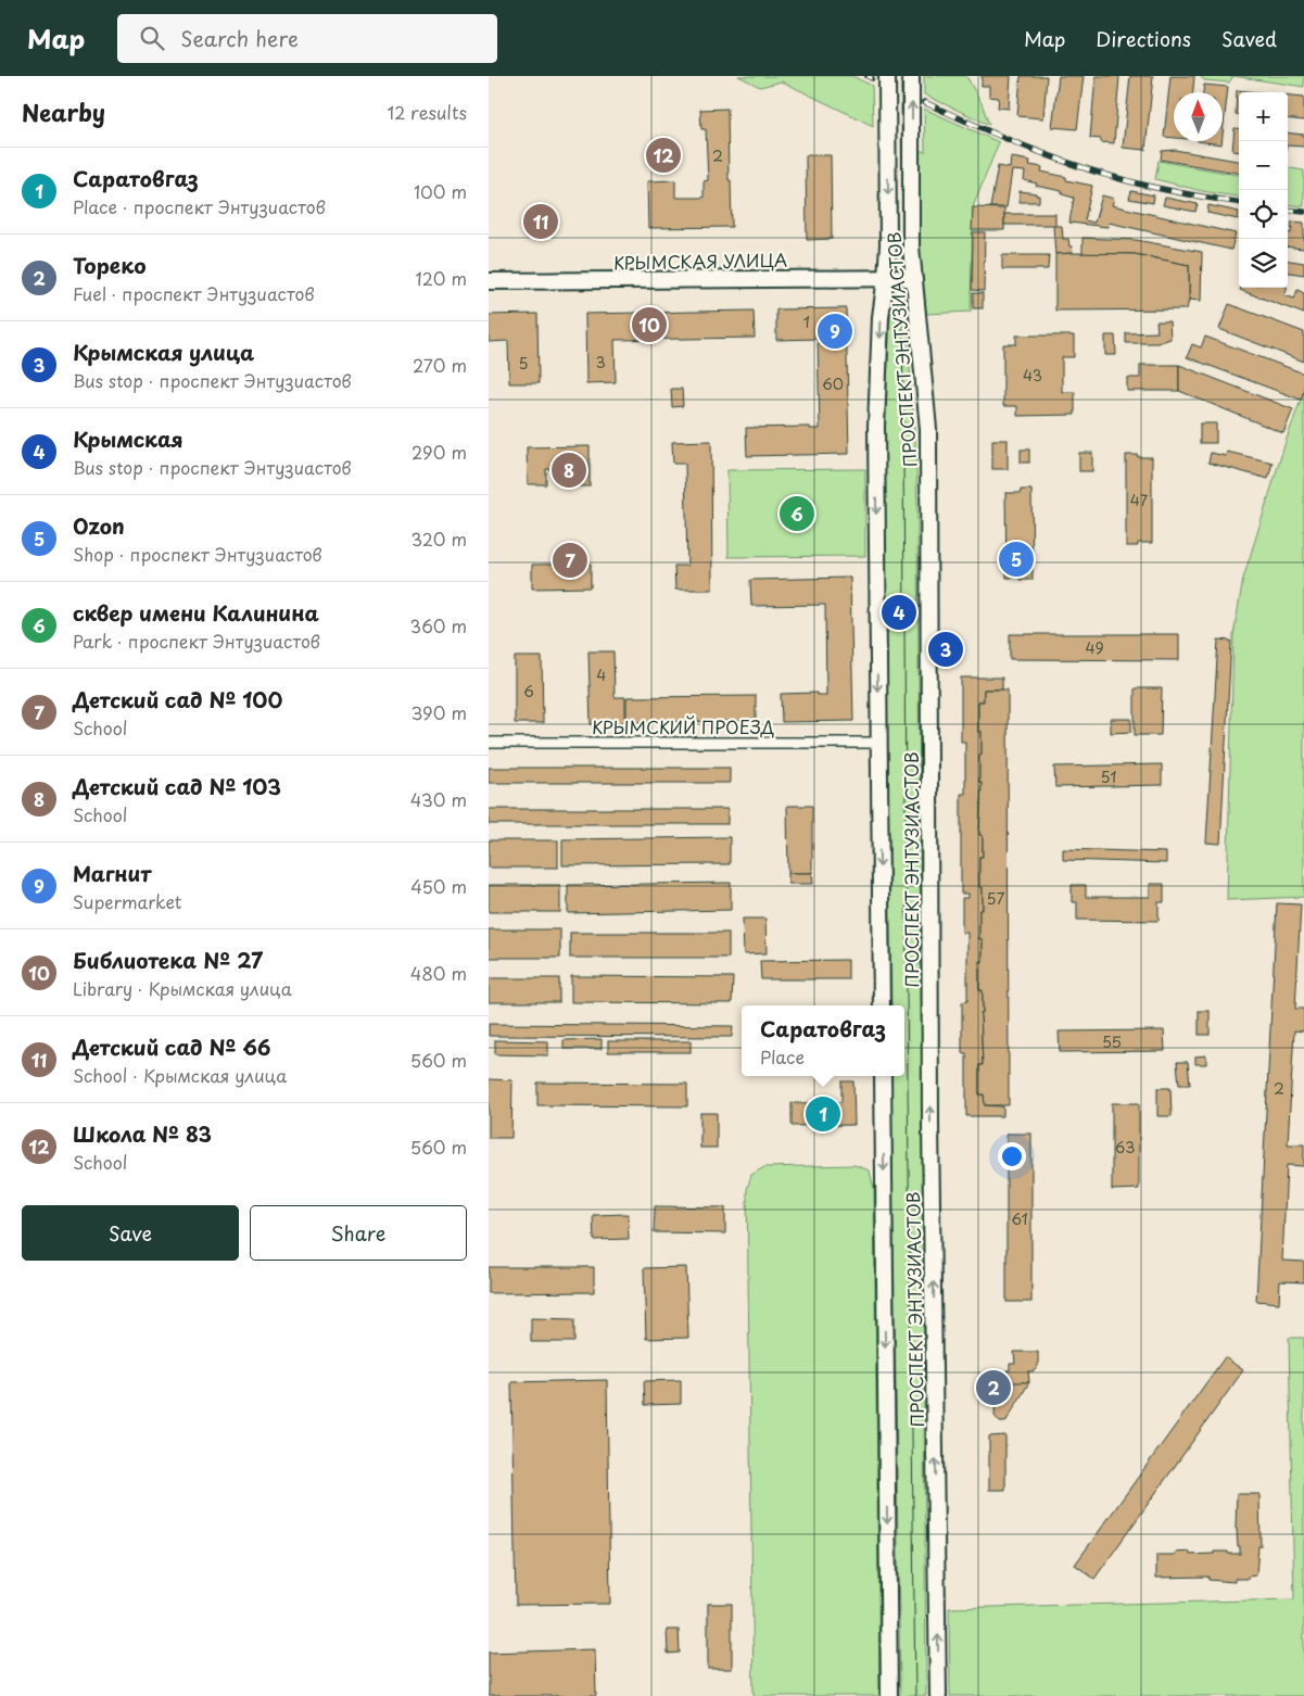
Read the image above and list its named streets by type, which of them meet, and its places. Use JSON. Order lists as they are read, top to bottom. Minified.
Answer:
{"streets":{"main road":["КРЫМСКАЯ УЛИЦА","ПРОСПЕКТ ЭНТУЗИАСТОВ"],"street":["КРЫМСКИЙ ПРОЕЗД"]},"crossings":[["КРЫМСКАЯ УЛИЦА","ПРОСПЕКТ ЭНТУЗИАСТОВ"],["ПРОСПЕКТ ЭНТУЗИАСТОВ","КРЫМСКИЙ ПРОЕЗД"]],"house_numbers":["2","1","3","5","43","60","47","49","4","6","51","57","55","2","63","61"],"north":"top","page":{"header":"Map","search":"Search here","nav":["Map","Directions","Saved"],"heading":["Nearby","12 results"],"map_buttons":["+","−"],"pins":["12","11","10","9","8","6","5","7","4","3","1","2"],"list":[{"mark":"1","name":"Саратовгаз","note":"Place · проспект Энтузиастов","value":"100 m"},{"mark":"2","name":"Тореко","note":"Fuel · проспект Энтузиастов","value":"120 m"},{"mark":"3","name":"Крымская улица","note":"Bus stop · проспект Энтузиастов","value":"270 m"},{"mark":"4","name":"Крымская","note":"Bus stop · проспект Энтузиастов","value":"290 m"},{"mark":"5","name":"Ozon","note":"Shop · проспект Энтузиастов","value":"320 m"},{"mark":"6","name":"сквер имени Калинина","note":"Park · проспект Энтузиастов","value":"360 m"},{"mark":"7","name":"Детский сад № 100","note":"School","value":"390 m"},{"mark":"8","name":"Детский сад № 103","note":"School","value":"430 m"},{"mark":"9","name":"Магнит","note":"Supermarket","value":"450 m"},{"mark":"10","name":"Библиотека № 27","note":"Library · Крымская улица","value":"480 m"},{"mark":"11","name":"Детский сад № 66","note":"School · Крымская улица","value":"560 m"},{"mark":"12","name":"Школа № 83","note":"School","value":"560 m"}],"popup":["Саратовгаз","Place"],"buttons":["Save","Share"]}}
